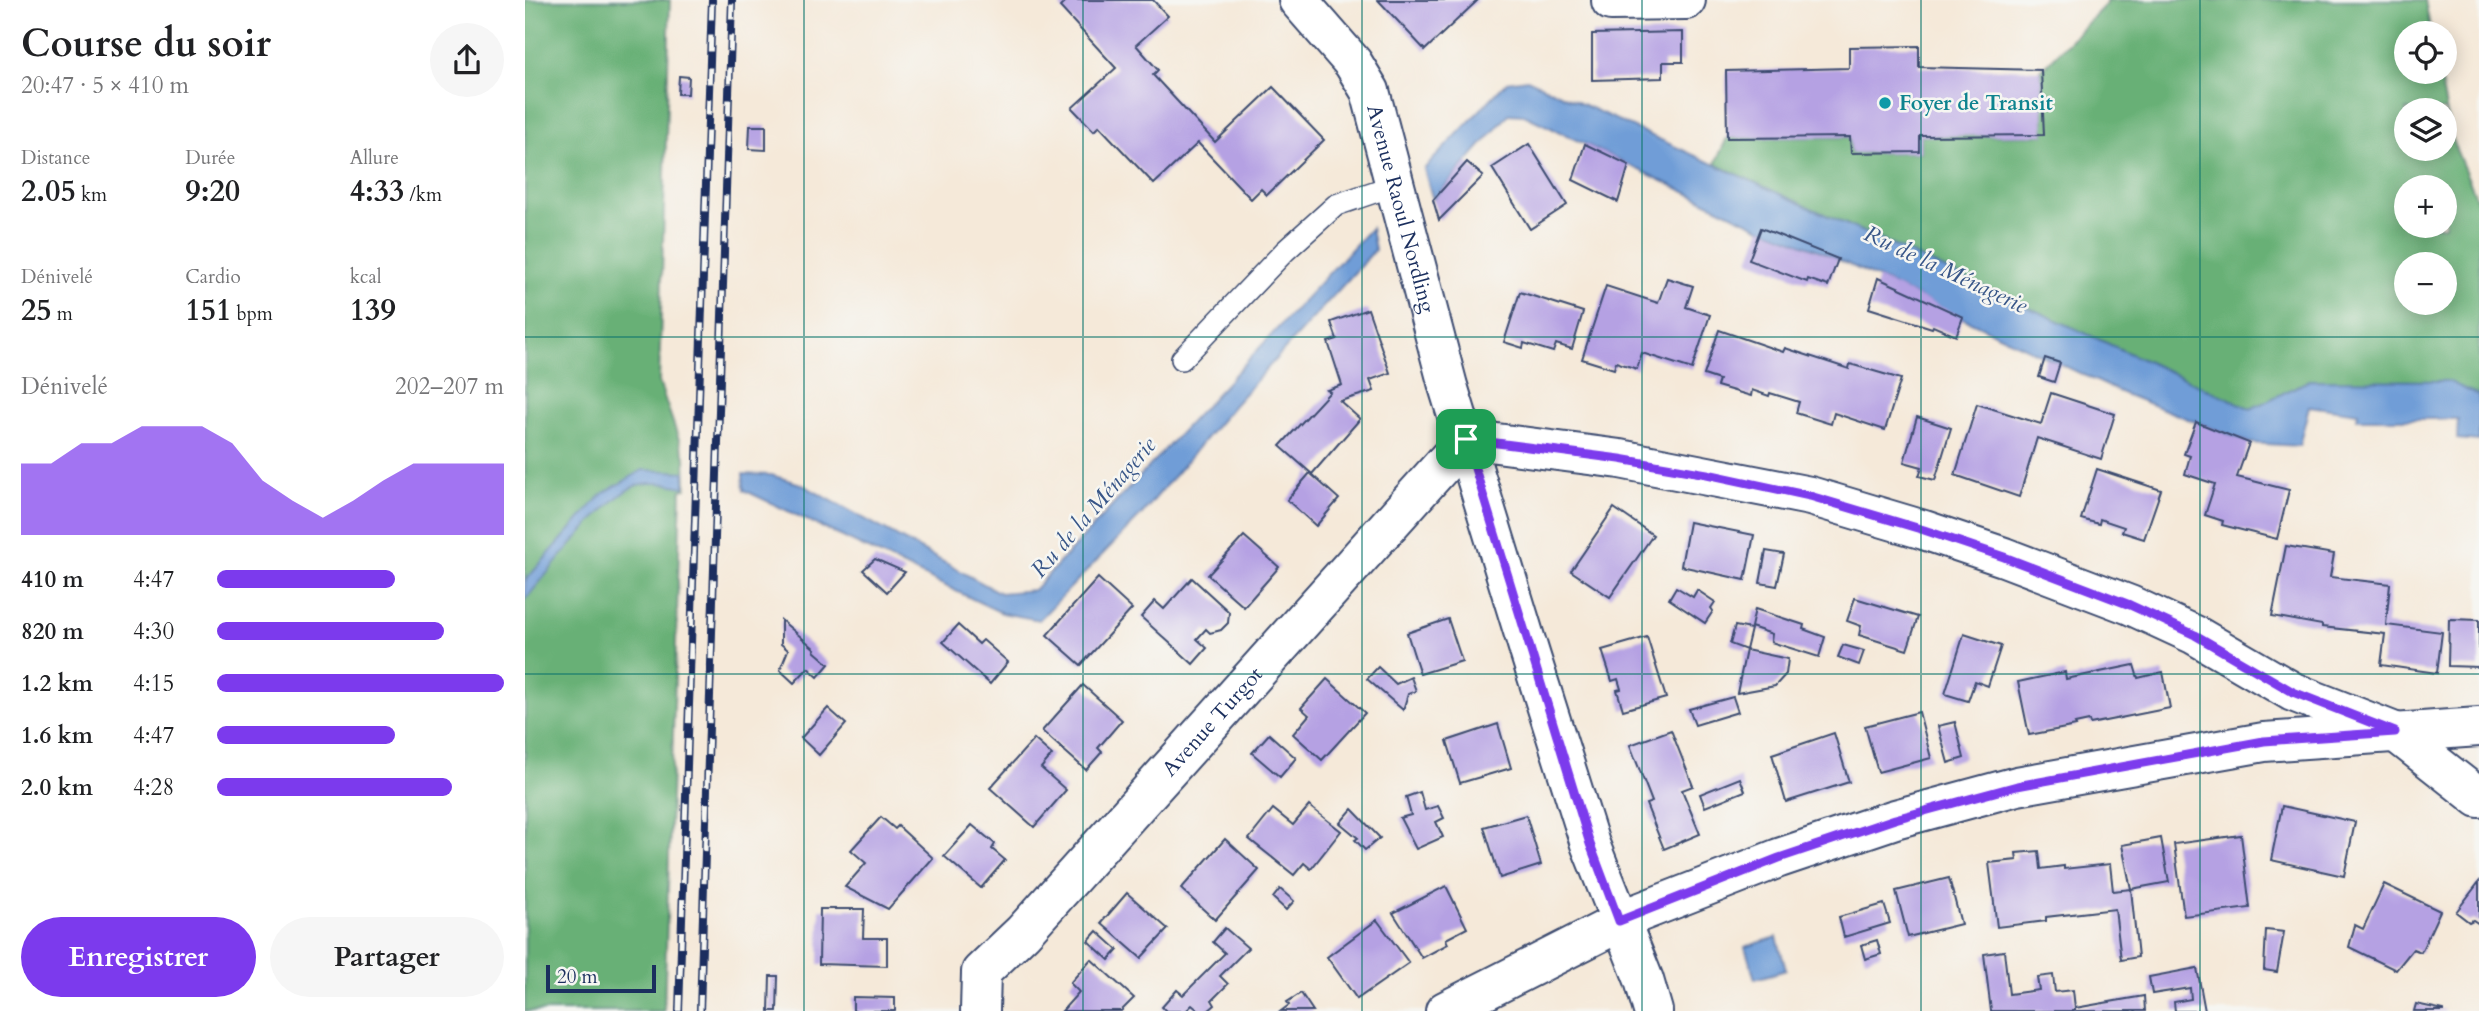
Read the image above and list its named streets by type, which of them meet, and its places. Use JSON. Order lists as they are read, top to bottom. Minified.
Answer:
{"streets":{"street":["Avenue Raoul Nordling","Avenue Turgot"]},"crossings":[["Avenue Raoul Nordling","Avenue Turgot"]],"water":["Ru de la Ménagerie"],"places":["Foyer de Transit"],"scale_bar":"20 m","page":{"heading":["Course du soir","20:47 · 5 × 410 m"],"map_buttons":["+","−"],"stats":[["Distance","2.05 km"],["Durée","9:20"],["Allure","4:33 /km"],["Dénivelé","25 m"],["Cardio","151 bpm"],["kcal","139"]],"chart":["Dénivelé","202–207 m"],"list":[{"name":"410 m","note":"4:47"},{"name":"820 m","note":"4:30"},{"name":"1.2 km","note":"4:15"},{"name":"1.6 km","note":"4:47"},{"name":"2.0 km","note":"4:28"}],"buttons":["Enregistrer","Partager"],"scale":"20 m"}}
